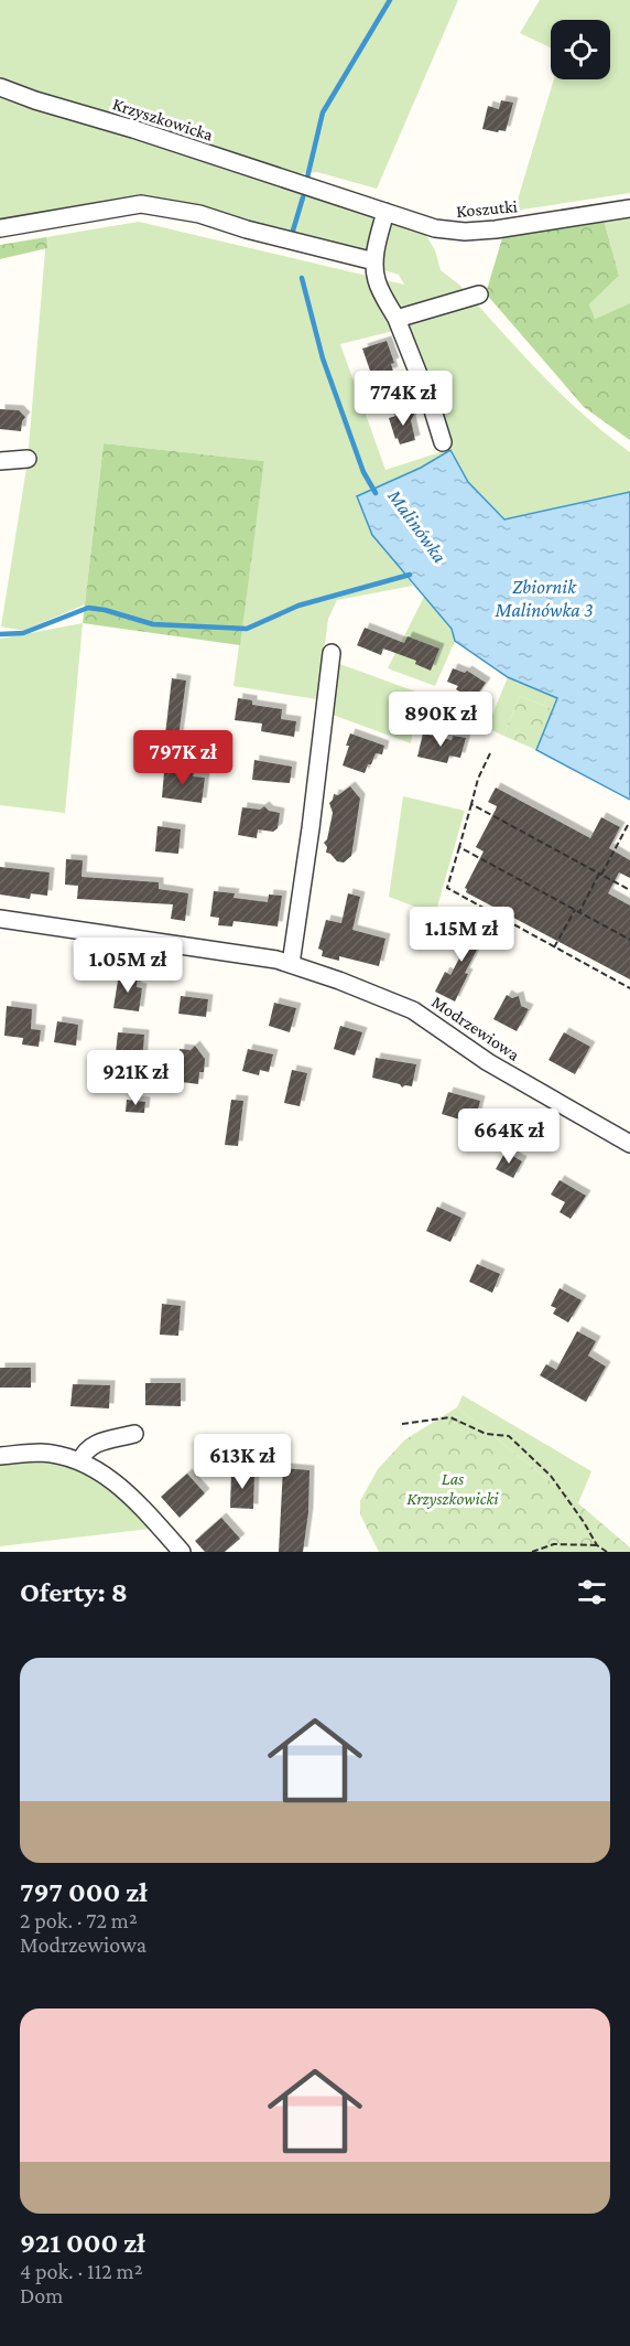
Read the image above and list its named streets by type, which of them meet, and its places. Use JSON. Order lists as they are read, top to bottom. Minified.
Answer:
{"streets":{"street":["Krzyszkowicka","Koszutki","Modrzewiowa"]},"crossings":[["Krzyszkowicka","Koszutki"]],"water":["Malinówka","Zbiornik Malinówka 3"],"parks":["Las Krzyszkowicki"],"page":{"price":["774K zł","890K zł","797K zł","1.15M zł","1.05M zł","921K zł","664K zł","613K zł"],"heading":"Oferty: 8","list":[{"name":"797 000 zł","note":"2 pok. · 72 m² · Modrzewiowa"},{"name":"921 000 zł","note":"4 pok. · 112 m² · Dom"}]}}
